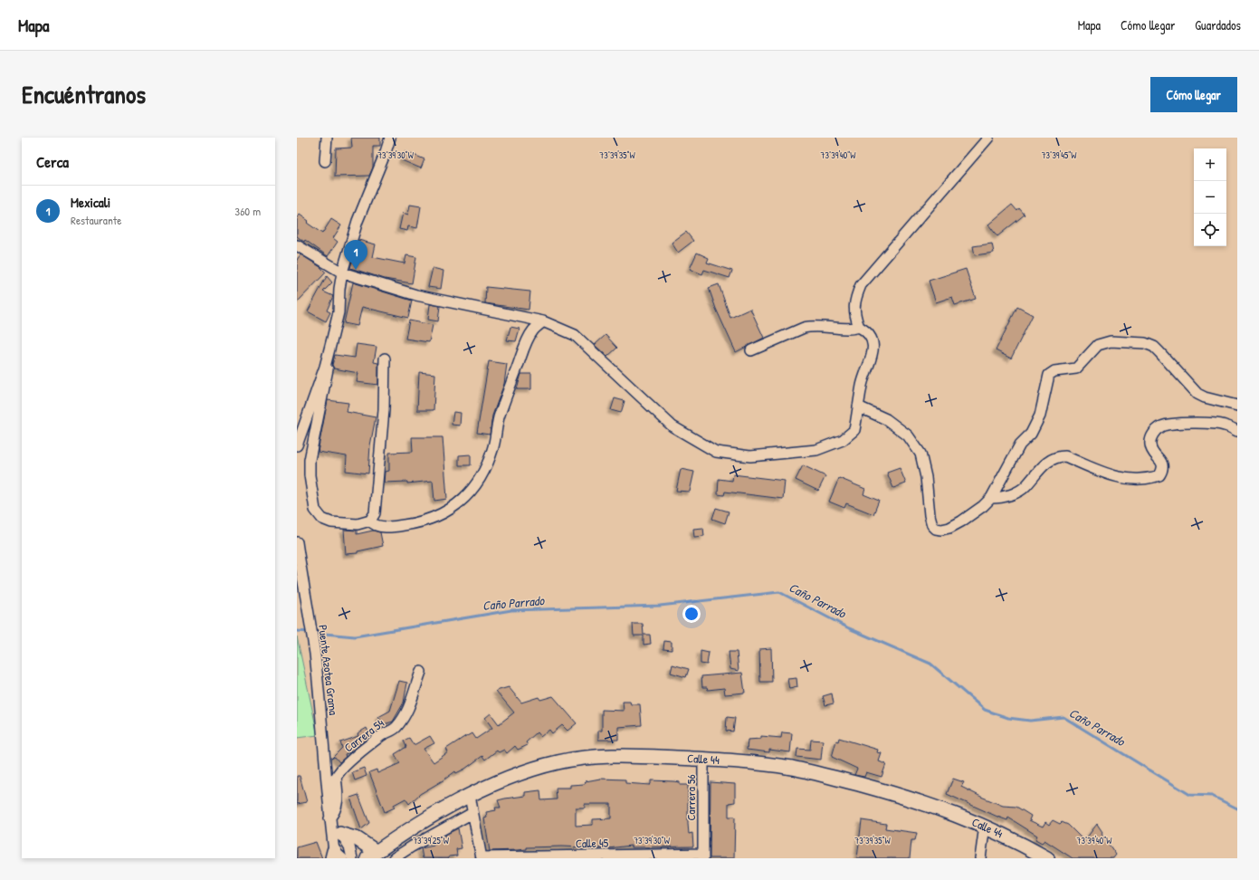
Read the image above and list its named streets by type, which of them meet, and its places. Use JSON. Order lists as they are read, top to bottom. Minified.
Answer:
{"streets":{"main road":["Calle 44"],"street":["Puente Azotea Grama","Carrera 54","Carrera 56","Calle 45"]},"crossings":[["Puente Azotea Grama","Carrera 54"],["Calle 44","Carrera 56"],["Carrera 56","Calle 45"]],"water":["Caño Parrado"],"page":{"header":"Mapa","nav":["Mapa","Cómo llegar","Guardados"],"title":"Encuéntranos","buttons":"Cómo llegar","heading":"Cerca","map_buttons":["+","−"],"list":[{"mark":"1","name":"Mexicali","note":"Restaurante","value":"360 m"}],"pins":"1"},"coordinates":["73°39'30\"W","73°39'35\"W","73°39'40\"W","73°39'45\"W","73°39'25\"W"]}
